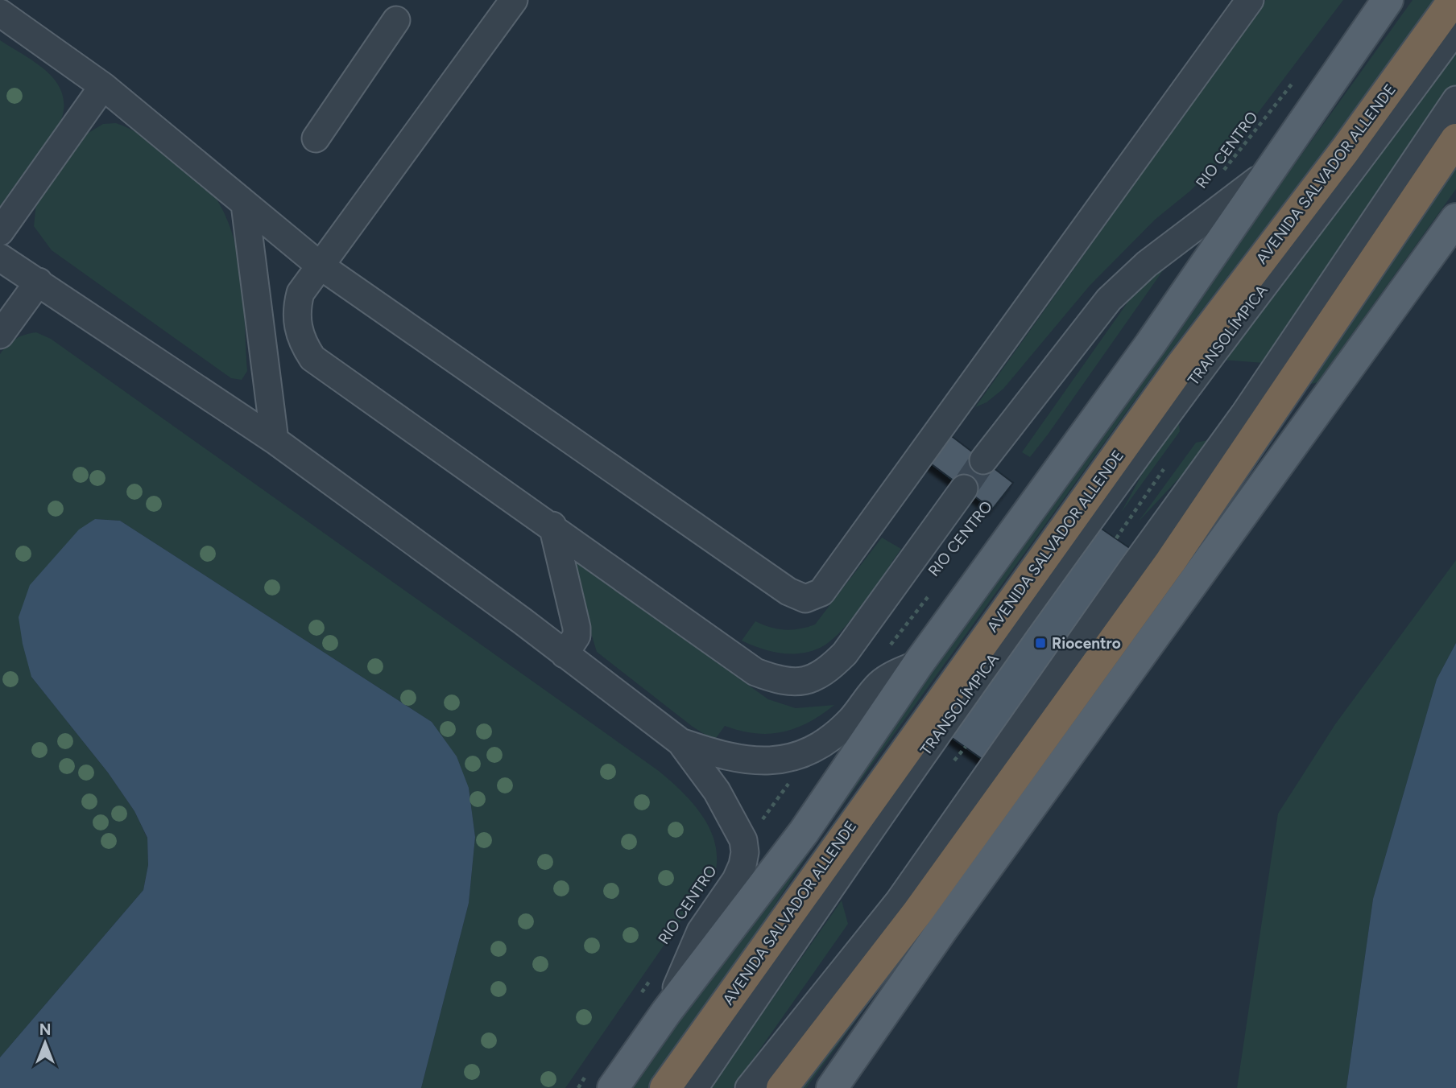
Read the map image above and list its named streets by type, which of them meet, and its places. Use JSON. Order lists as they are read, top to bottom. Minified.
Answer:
{"streets":{"highway":["AVENIDA SALVADOR ALLENDE"],"lane":["TRANSOLÍMPICA"],"path":["RIO CENTRO"]},"places":{"transit":["Riocentro"]},"north":"top"}
